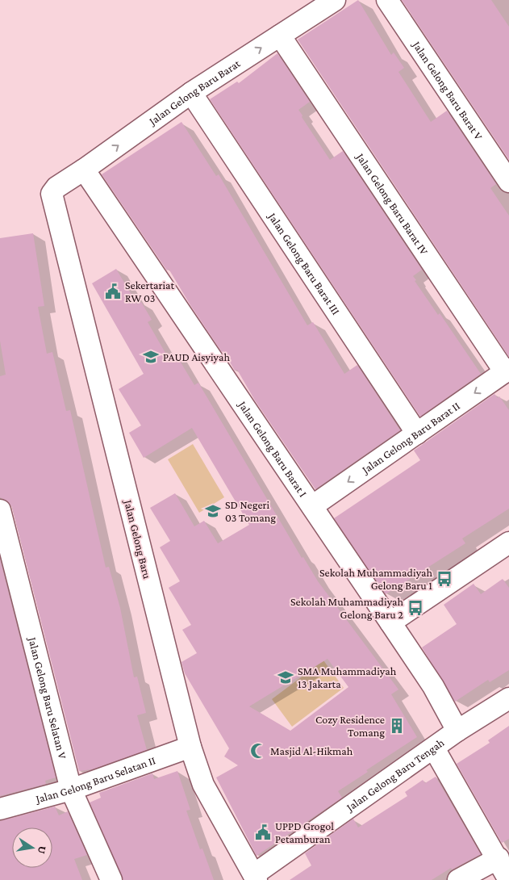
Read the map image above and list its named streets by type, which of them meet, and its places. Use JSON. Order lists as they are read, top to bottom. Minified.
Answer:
{"streets":{"street":["Jalan Gelong Baru Barat V","Jalan Gelong Baru Barat","Jalan Gelong Baru Barat IV","Jalan Gelong Baru Barat III","Jalan Gelong Baru Barat II","Jalan Gelong Baru Barat I","Jalan Gelong Baru","Jalan Gelong Baru Selatan V","Jalan Gelong Baru Tengah","Jalan Gelong Baru Selatan II"]},"crossings":[["Jalan Gelong Baru Barat","Jalan Gelong Baru Barat IV"],["Jalan Gelong Baru Barat","Jalan Gelong Baru Barat III"],["Jalan Gelong Baru Barat","Jalan Gelong Baru Barat I"],["Jalan Gelong Baru Barat","Jalan Gelong Baru"],["Jalan Gelong Baru Barat IV","Jalan Gelong Baru Barat II"],["Jalan Gelong Baru Barat III","Jalan Gelong Baru Barat II"],["Jalan Gelong Baru Barat II","Jalan Gelong Baru Barat I"],["Jalan Gelong Baru Barat I","Jalan Gelong Baru Tengah"],["Jalan Gelong Baru","Jalan Gelong Baru Tengah"],["Jalan Gelong Baru","Jalan Gelong Baru Selatan II"],["Jalan Gelong Baru Selatan V","Jalan Gelong Baru Selatan II"]],"one_way":["Jalan Gelong Baru Barat"],"places":{"public building":["Sekertariat RW 03","UPPD Grogol Petamburan"],"school or university":["PAUD Aisyiyah","SD Negeri 03 Tomang","SMA Muhammadiyah 13 Jakarta"],"bus stop":["Sekolah Muhammadiyah Gelong Baru 1","Sekolah Muhammadiyah Gelong Baru 2"],"building":["Cozy Residence Tomang"],"mosque":["Masjid Al-Hikmah"]},"north":"right"}
